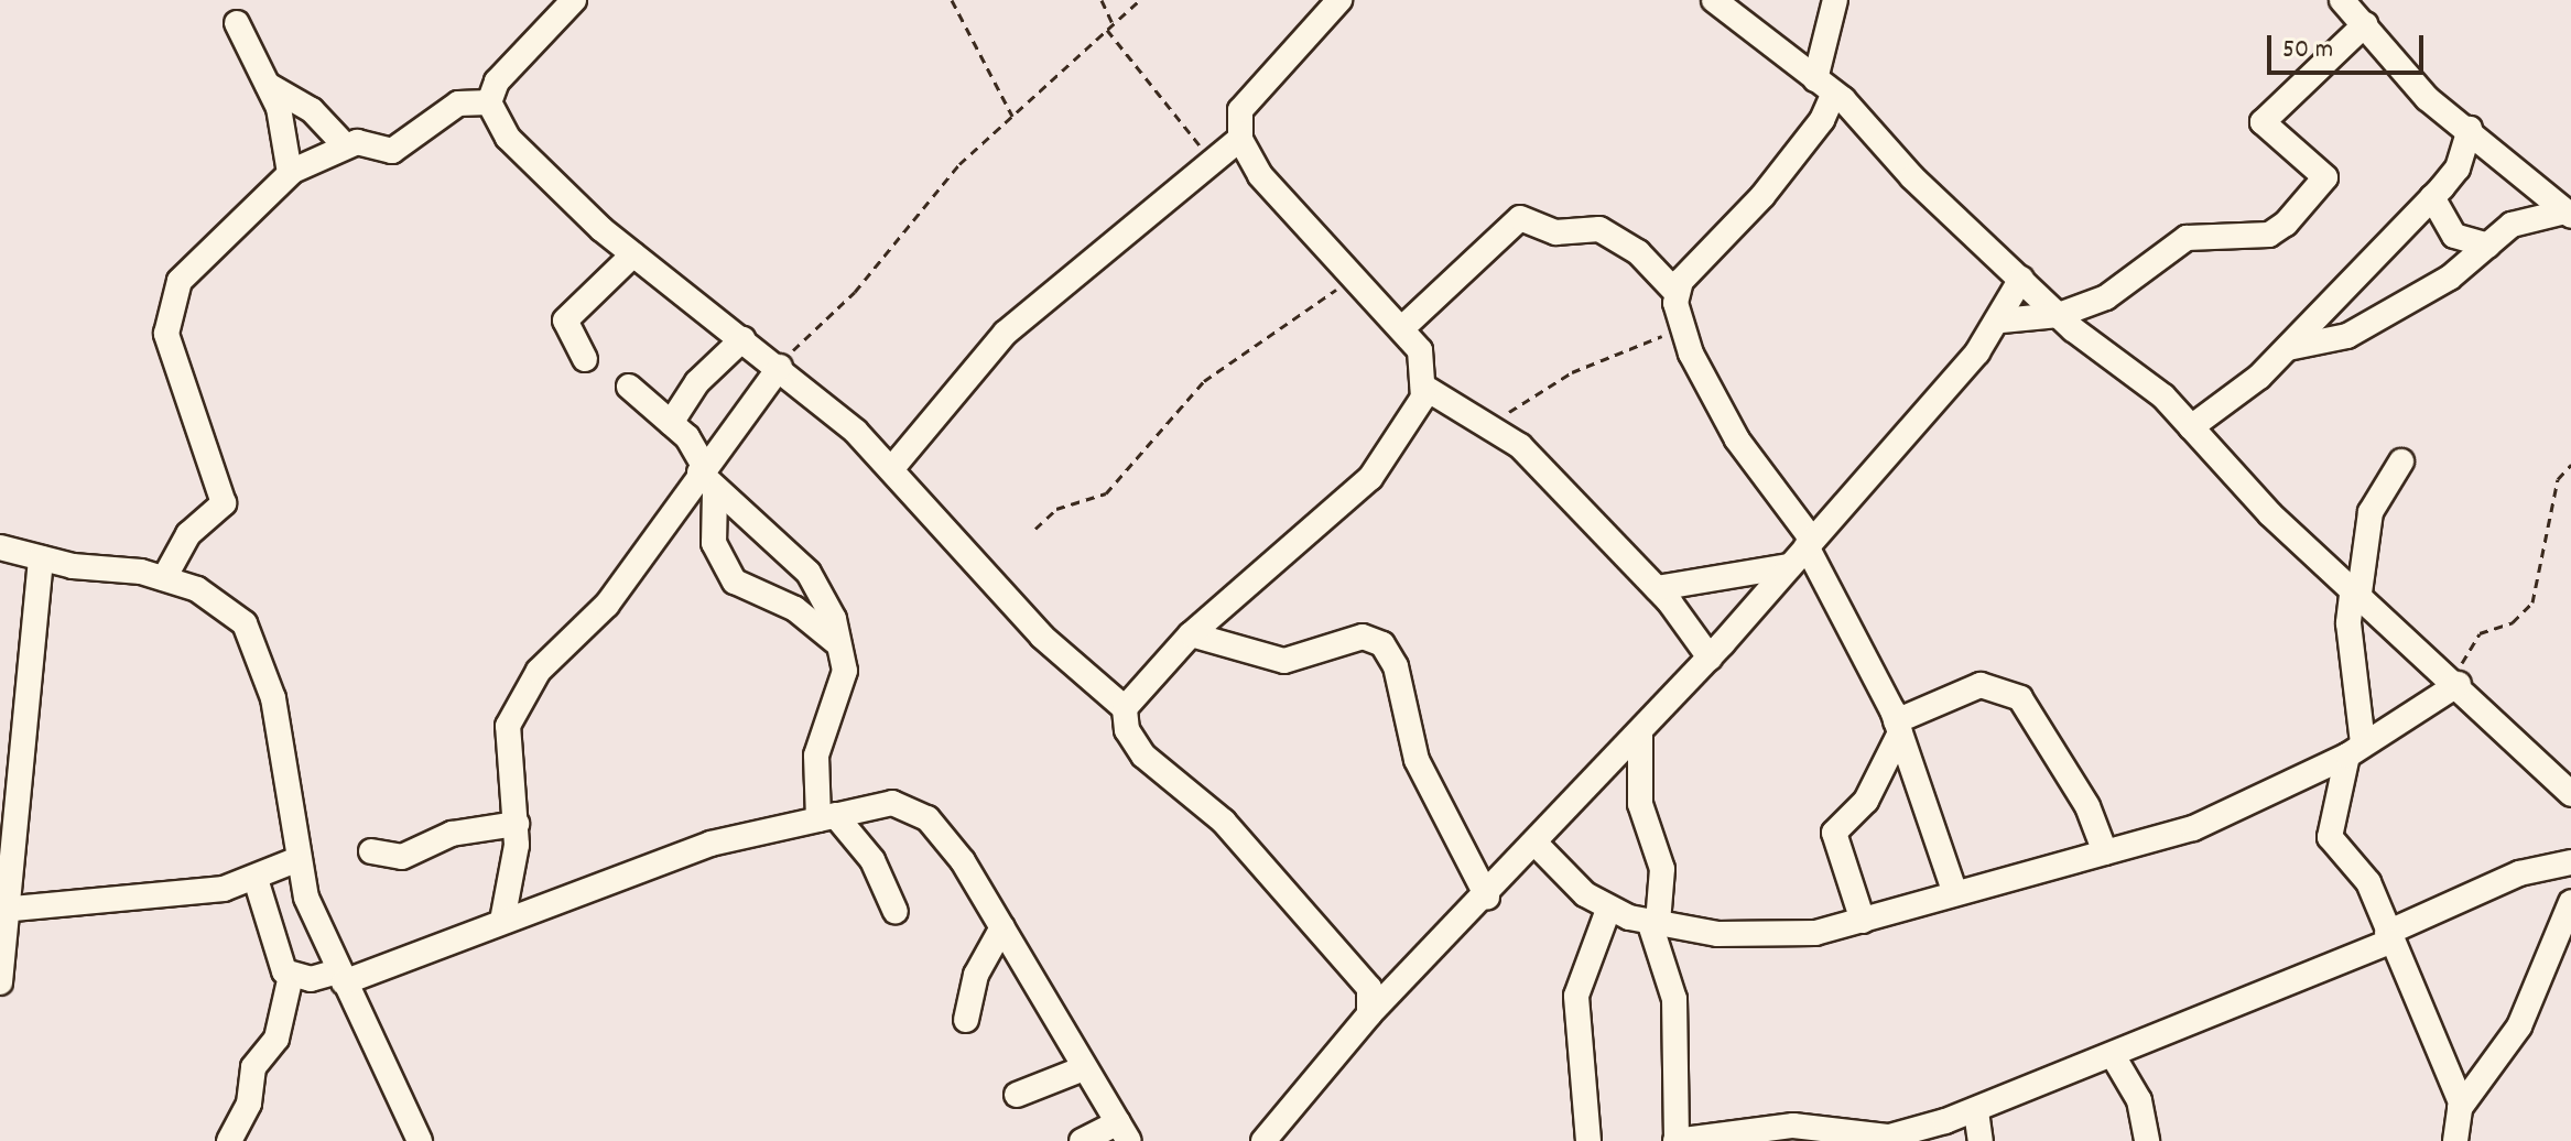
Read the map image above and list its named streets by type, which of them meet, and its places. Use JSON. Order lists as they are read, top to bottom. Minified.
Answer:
{"scale_bar":"50 m"}
